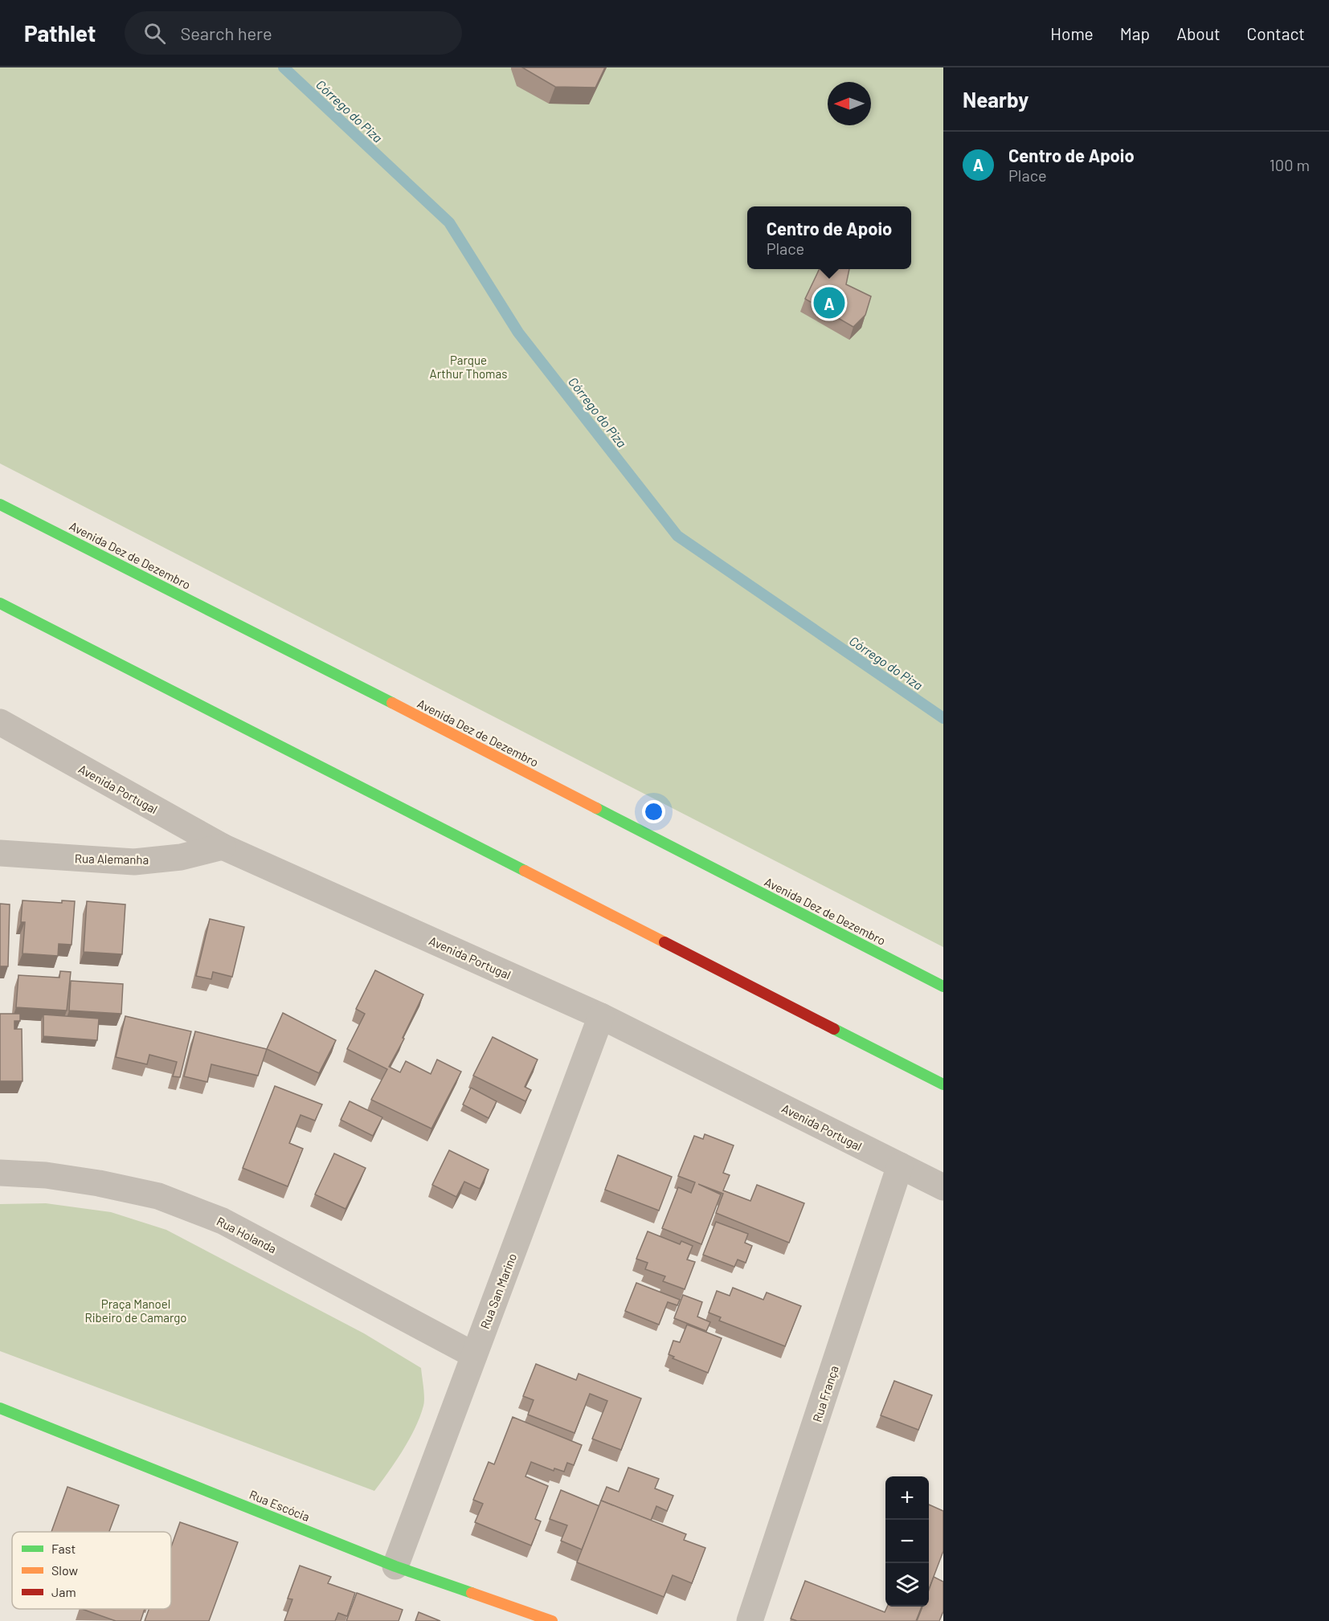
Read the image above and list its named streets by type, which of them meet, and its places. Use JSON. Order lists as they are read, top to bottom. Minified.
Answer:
{"streets":{"main road":["Avenida Dez de Dezembro","Rua Escócia"],"street":["Avenida Portugal","Rua Alemanha","Rua Holanda","Rua San Marino","Rua França"]},"crossings":[["Avenida Portugal","Rua Alemanha"],["Avenida Portugal","Rua San Marino"],["Avenida Portugal","Rua França"],["Rua Holanda","Rua San Marino"],["Rua San Marino","Rua Escócia"]],"water":["Córrego do Piza"],"parks":["Parque Arthur Thomas","Praça Manoel Ribeiro de Camargo"],"legend":["Fast","Slow","Jam"],"north":"left","page":{"header":"Pathlet","search":"Search here","nav":["Home","Map","About","Contact"],"heading":"Nearby","list":[{"mark":"A","name":"Centro de Apoio","note":"Place","value":"100 m"}],"popup":["Centro de Apoio","Place"],"pins":"A","map_buttons":["+","−"]}}
